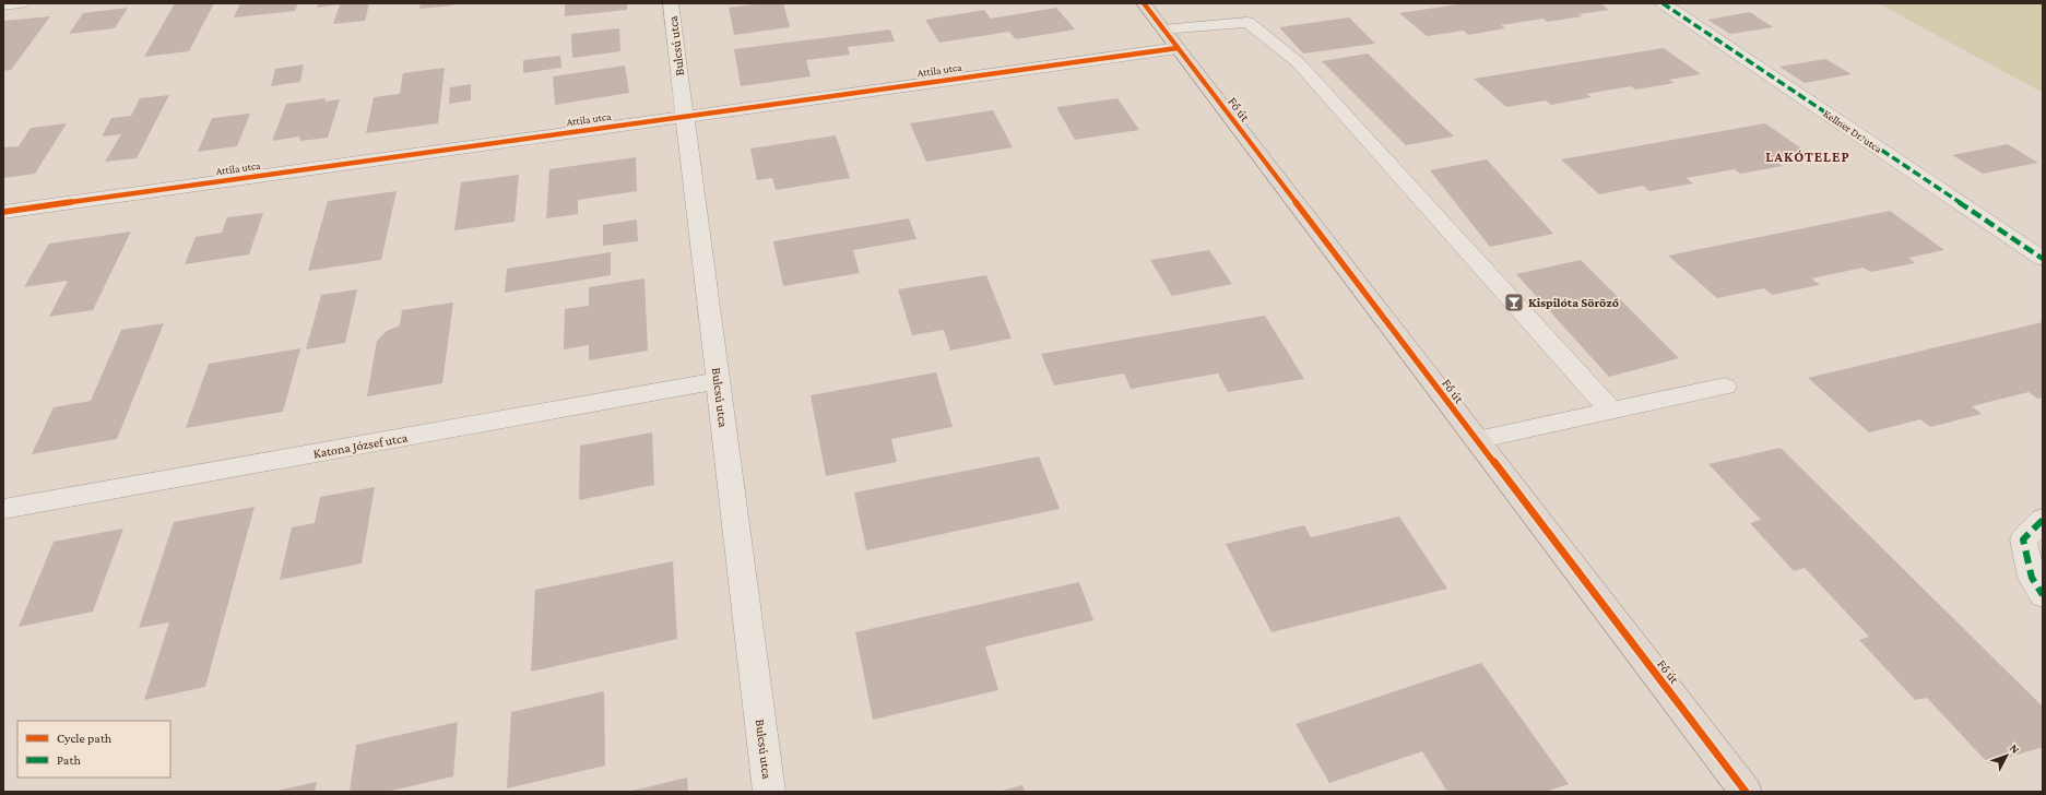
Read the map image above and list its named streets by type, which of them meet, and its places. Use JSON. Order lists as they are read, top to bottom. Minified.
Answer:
{"streets":{"main road":["Fő út"],"street":["Bulcsú utca","Attila utca","Kellner Dr. utca","Katona József utca"]},"crossings":[["Bulcsú utca","Attila utca"],["Bulcsú utca","Katona József utca"],["Attila utca","Fő út"]],"districts":["LAKÓTELEP"],"places":{"bar":["Kispilóta Söröző"]},"legend":["Cycle path","Path"],"north":"top right"}
